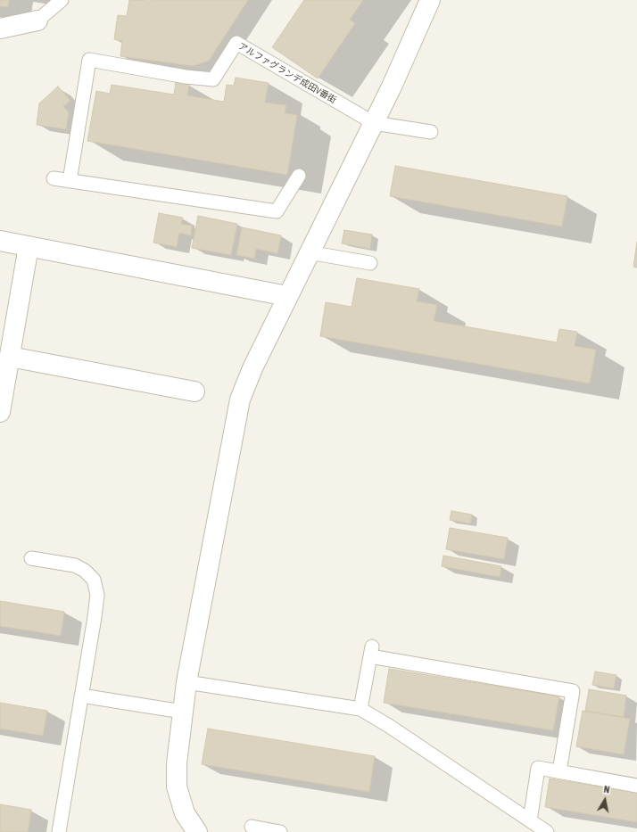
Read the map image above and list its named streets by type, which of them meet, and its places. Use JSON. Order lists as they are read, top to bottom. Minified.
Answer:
{"streets":{"lane":["アルファグランデ成田V番街"]},"north":"top"}
